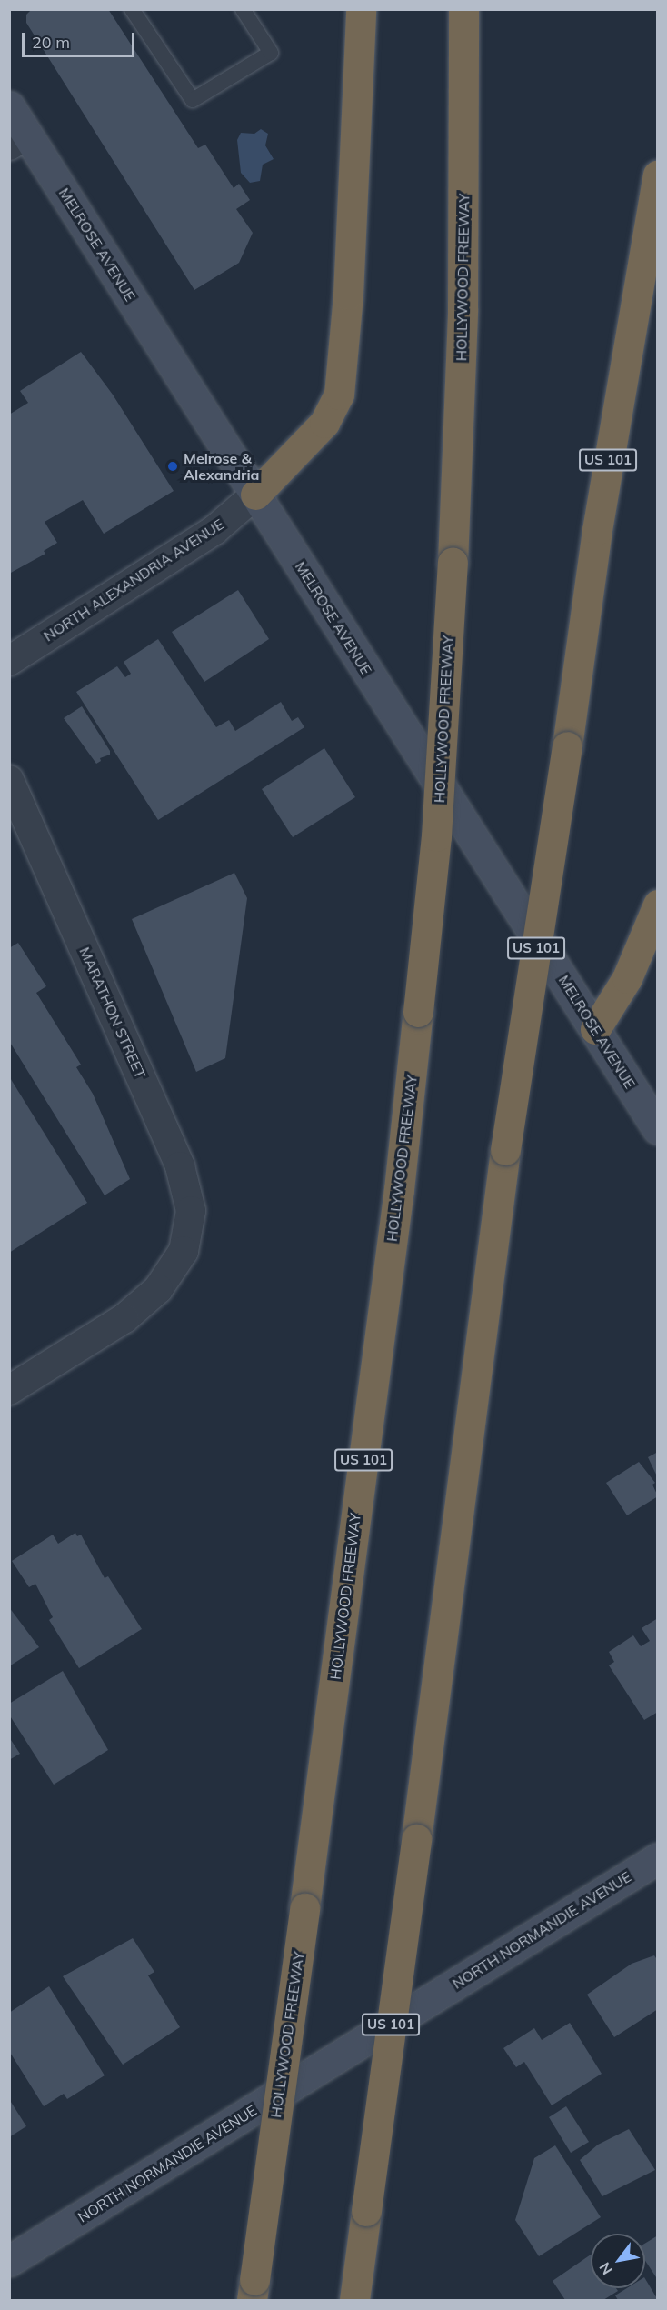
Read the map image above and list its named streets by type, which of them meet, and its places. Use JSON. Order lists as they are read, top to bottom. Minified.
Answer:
{"streets":{"highway":["HOLLYWOOD FREEWAY","US 101"],"main road":["MELROSE AVENUE","NORTH NORMANDIE AVENUE"],"street":["NORTH ALEXANDRIA AVENUE","MARATHON STREET"]},"crossings":[["MELROSE AVENUE","NORTH ALEXANDRIA AVENUE"]],"places":["Melrose & Alexandria"],"scale_bar":"20 m","north":"bottom left"}
